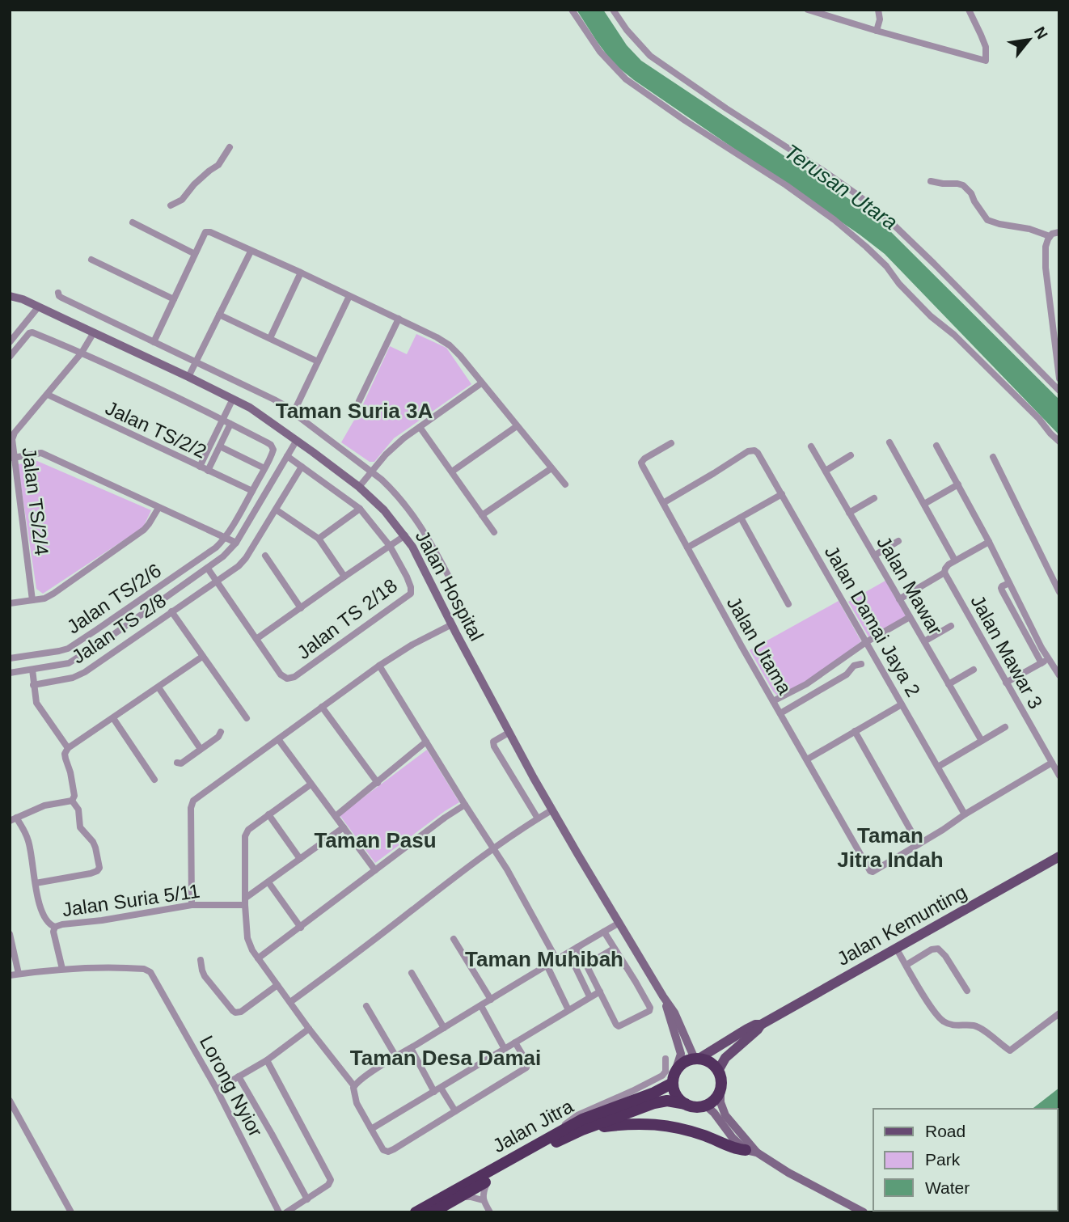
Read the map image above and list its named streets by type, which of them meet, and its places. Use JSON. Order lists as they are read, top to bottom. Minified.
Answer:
{"streets":{"highway":["Jalan Jitra"],"main road":["Jalan Kemunting"],"street":["Jalan TS/2/2","Jalan TS/2/4","Jalan Hospital","Jalan Mawar","Jalan TS/2/6","Jalan TS 2/18","Jalan Damai Jaya 2","Jalan TS 2/8","Jalan Utama","Jalan Mawar 3","Jalan Suria 5/11","Lorong Nyior"]},"crossings":[["Jalan TS/2/2","Jalan TS/2/4"],["Jalan TS/2/2","Jalan TS/2/6"],["Jalan TS/2/4","Jalan Hospital"],["Jalan Hospital","Jalan Kemunting"],["Jalan Hospital","Jalan Jitra"],["Jalan TS 2/18","Jalan TS 2/8"],["Jalan Damai Jaya 2","Jalan Utama"],["Jalan Kemunting","Jalan Jitra"]],"districts":["Taman Suria 3A","Taman Jitra Indah","Taman Pasu","Taman Muhibah","Taman Desa Damai"],"water":["Terusan Utara"],"legend":["Road","Park","Water"],"north":"top right"}
